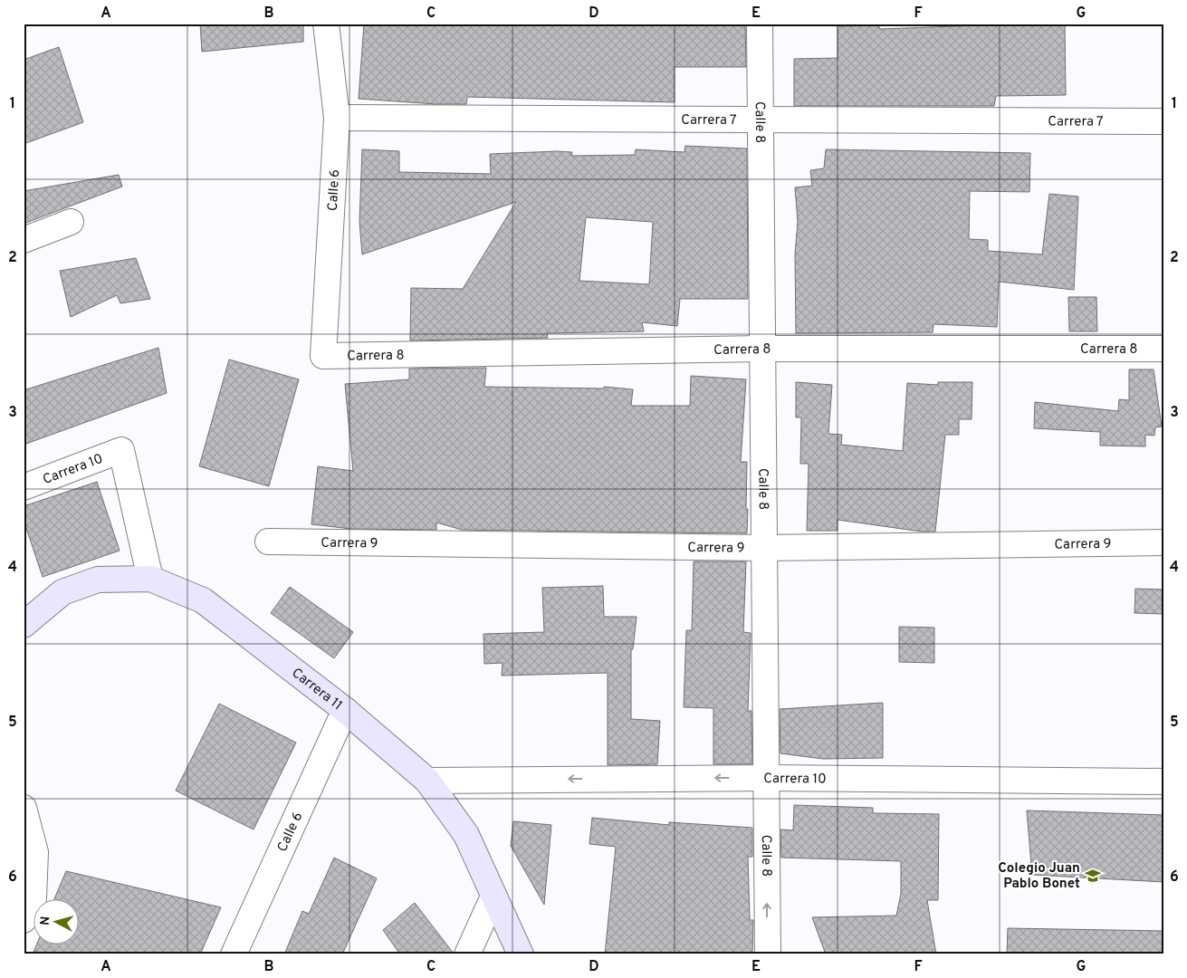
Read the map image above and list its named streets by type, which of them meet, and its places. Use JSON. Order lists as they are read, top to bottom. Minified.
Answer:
{"streets":{"street":["Carrera 7","Calle 8","Calle 6","Carrera 8","Carrera 10","Carrera 9","Carrera 11"]},"crossings":[["Carrera 7","Calle 8"],["Carrera 7","Calle 6"],["Calle 8","Carrera 8"],["Calle 8","Carrera 10"],["Calle 8","Carrera 9"],["Calle 6","Carrera 8"],["Calle 6","Carrera 11"],["Carrera 10","Carrera 11"]],"places":{"school or university":["Colegio Juan Pablo Bonet"]},"north":"left","grid":{"columns":["A","B","C","D","E","F","G"],"rows":["1","2","3","4","5","6"]}}
